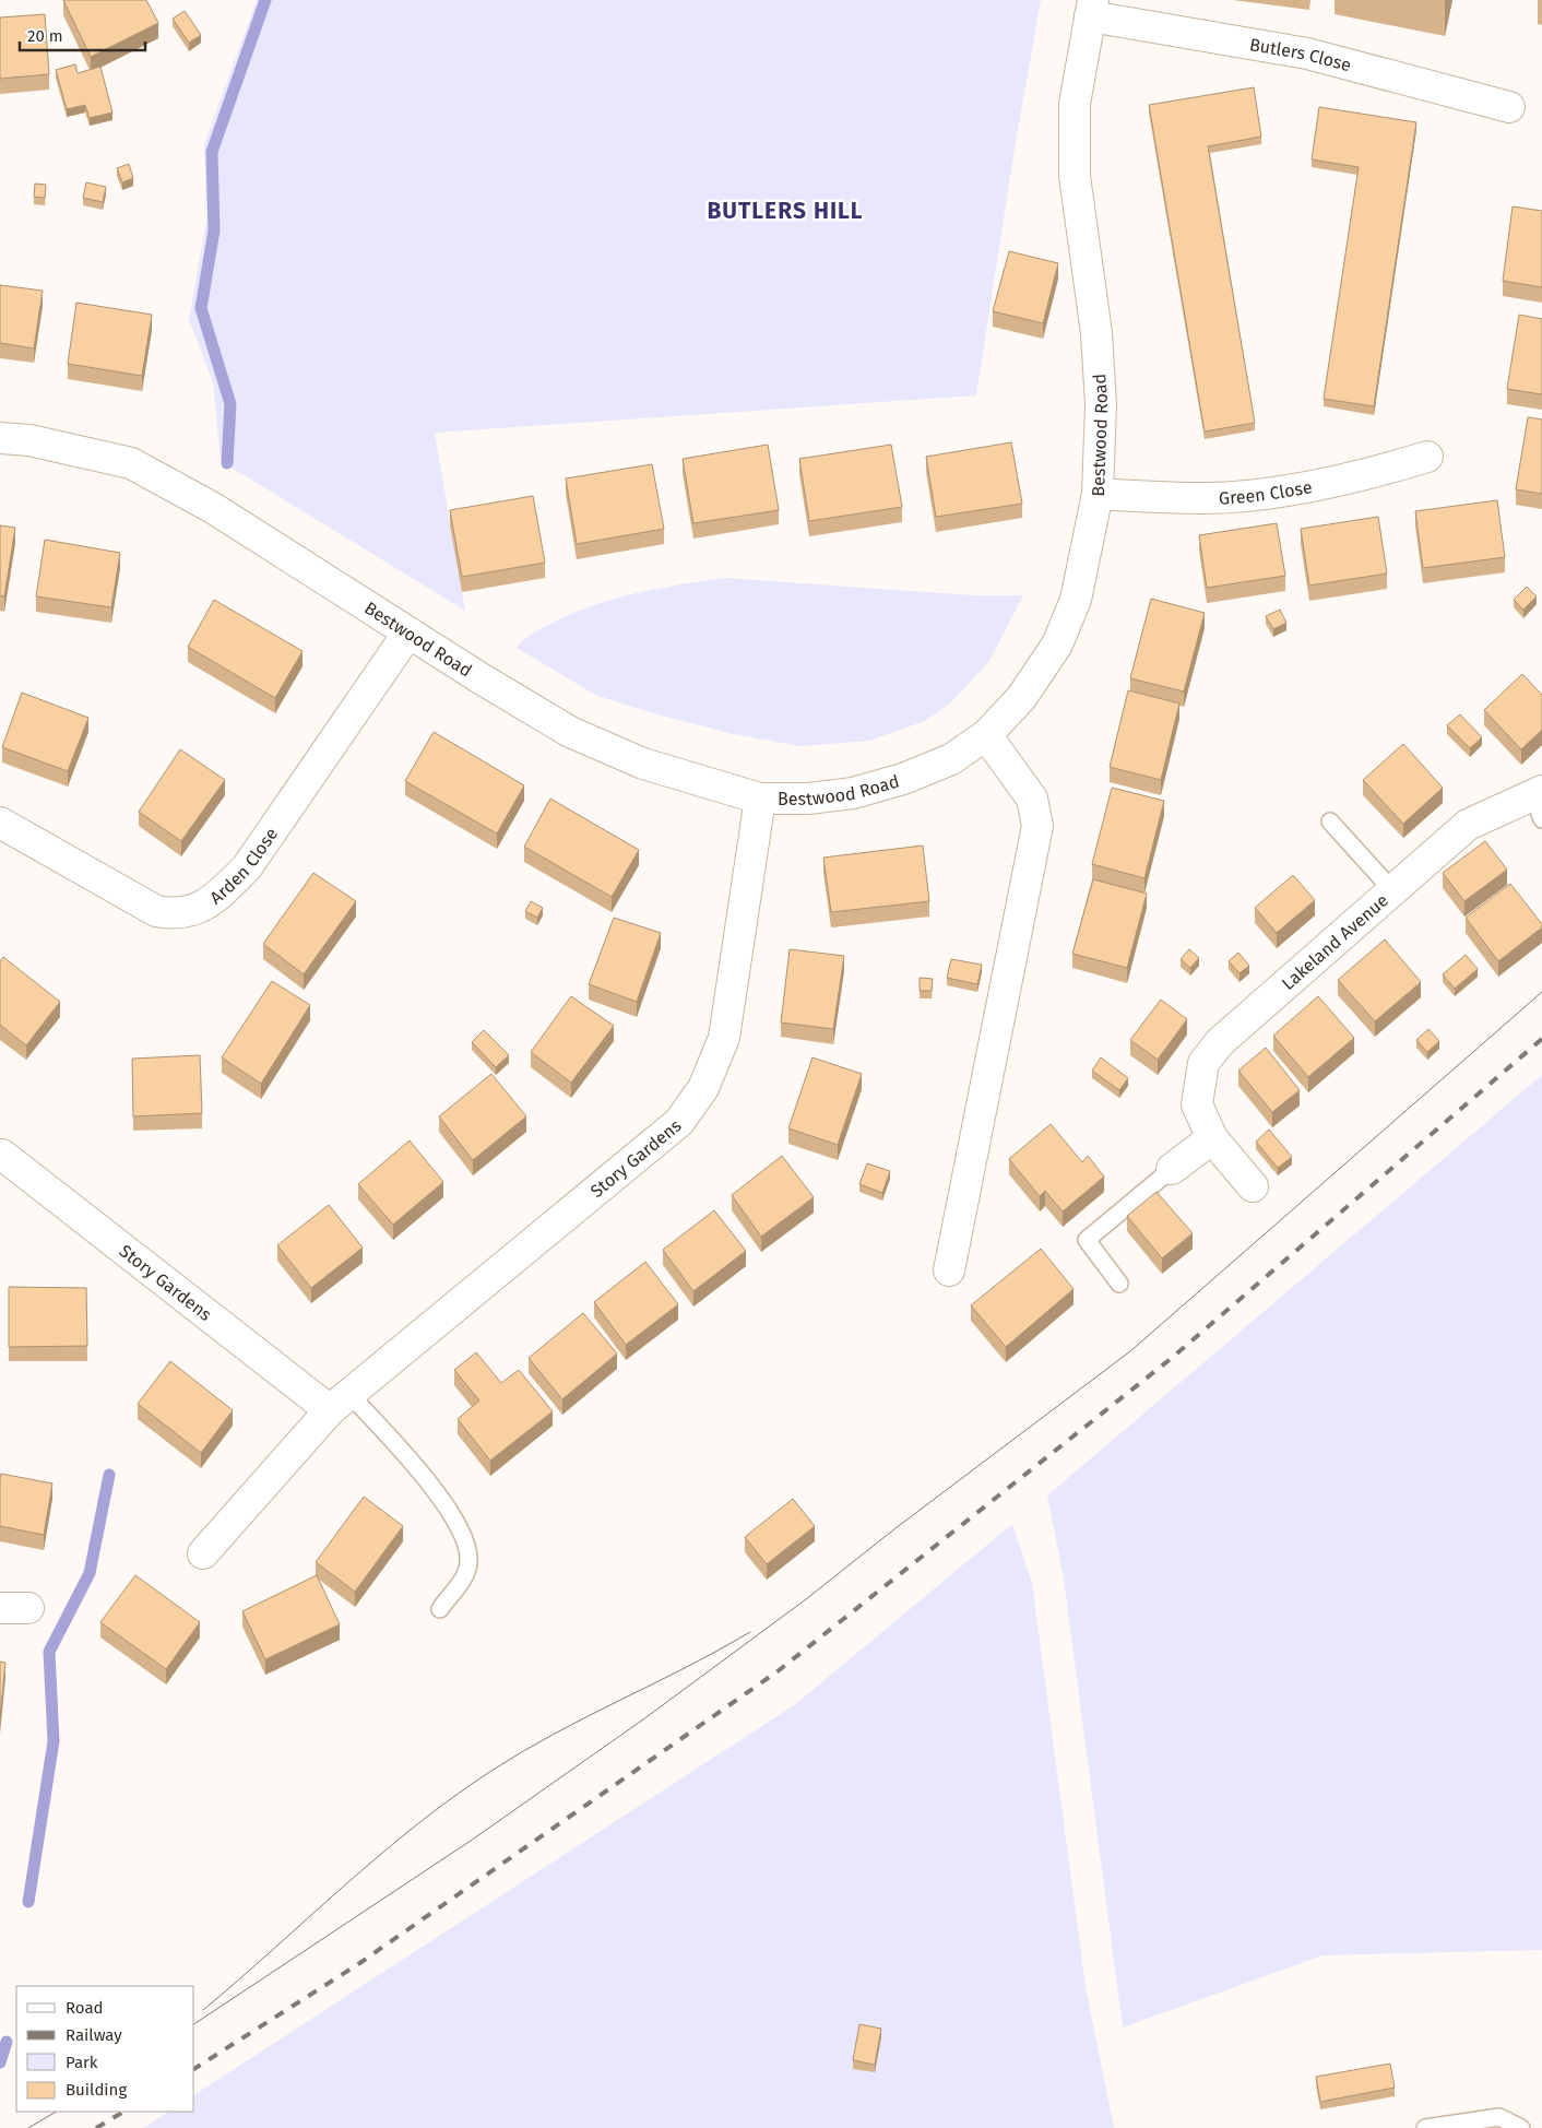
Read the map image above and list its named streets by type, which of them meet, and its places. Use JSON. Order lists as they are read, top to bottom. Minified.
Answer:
{"streets":{"street":["Butlers Close","Bestwood Road","Green Close","Arden Close","Lakeland Avenue","Story Gardens"]},"crossings":[["Butlers Close","Bestwood Road"],["Bestwood Road","Green Close"],["Bestwood Road","Arden Close"],["Bestwood Road","Story Gardens"]],"districts":["BUTLERS HILL"],"legend":["Road","Railway","Park","Building"],"scale_bar":"20 m"}
